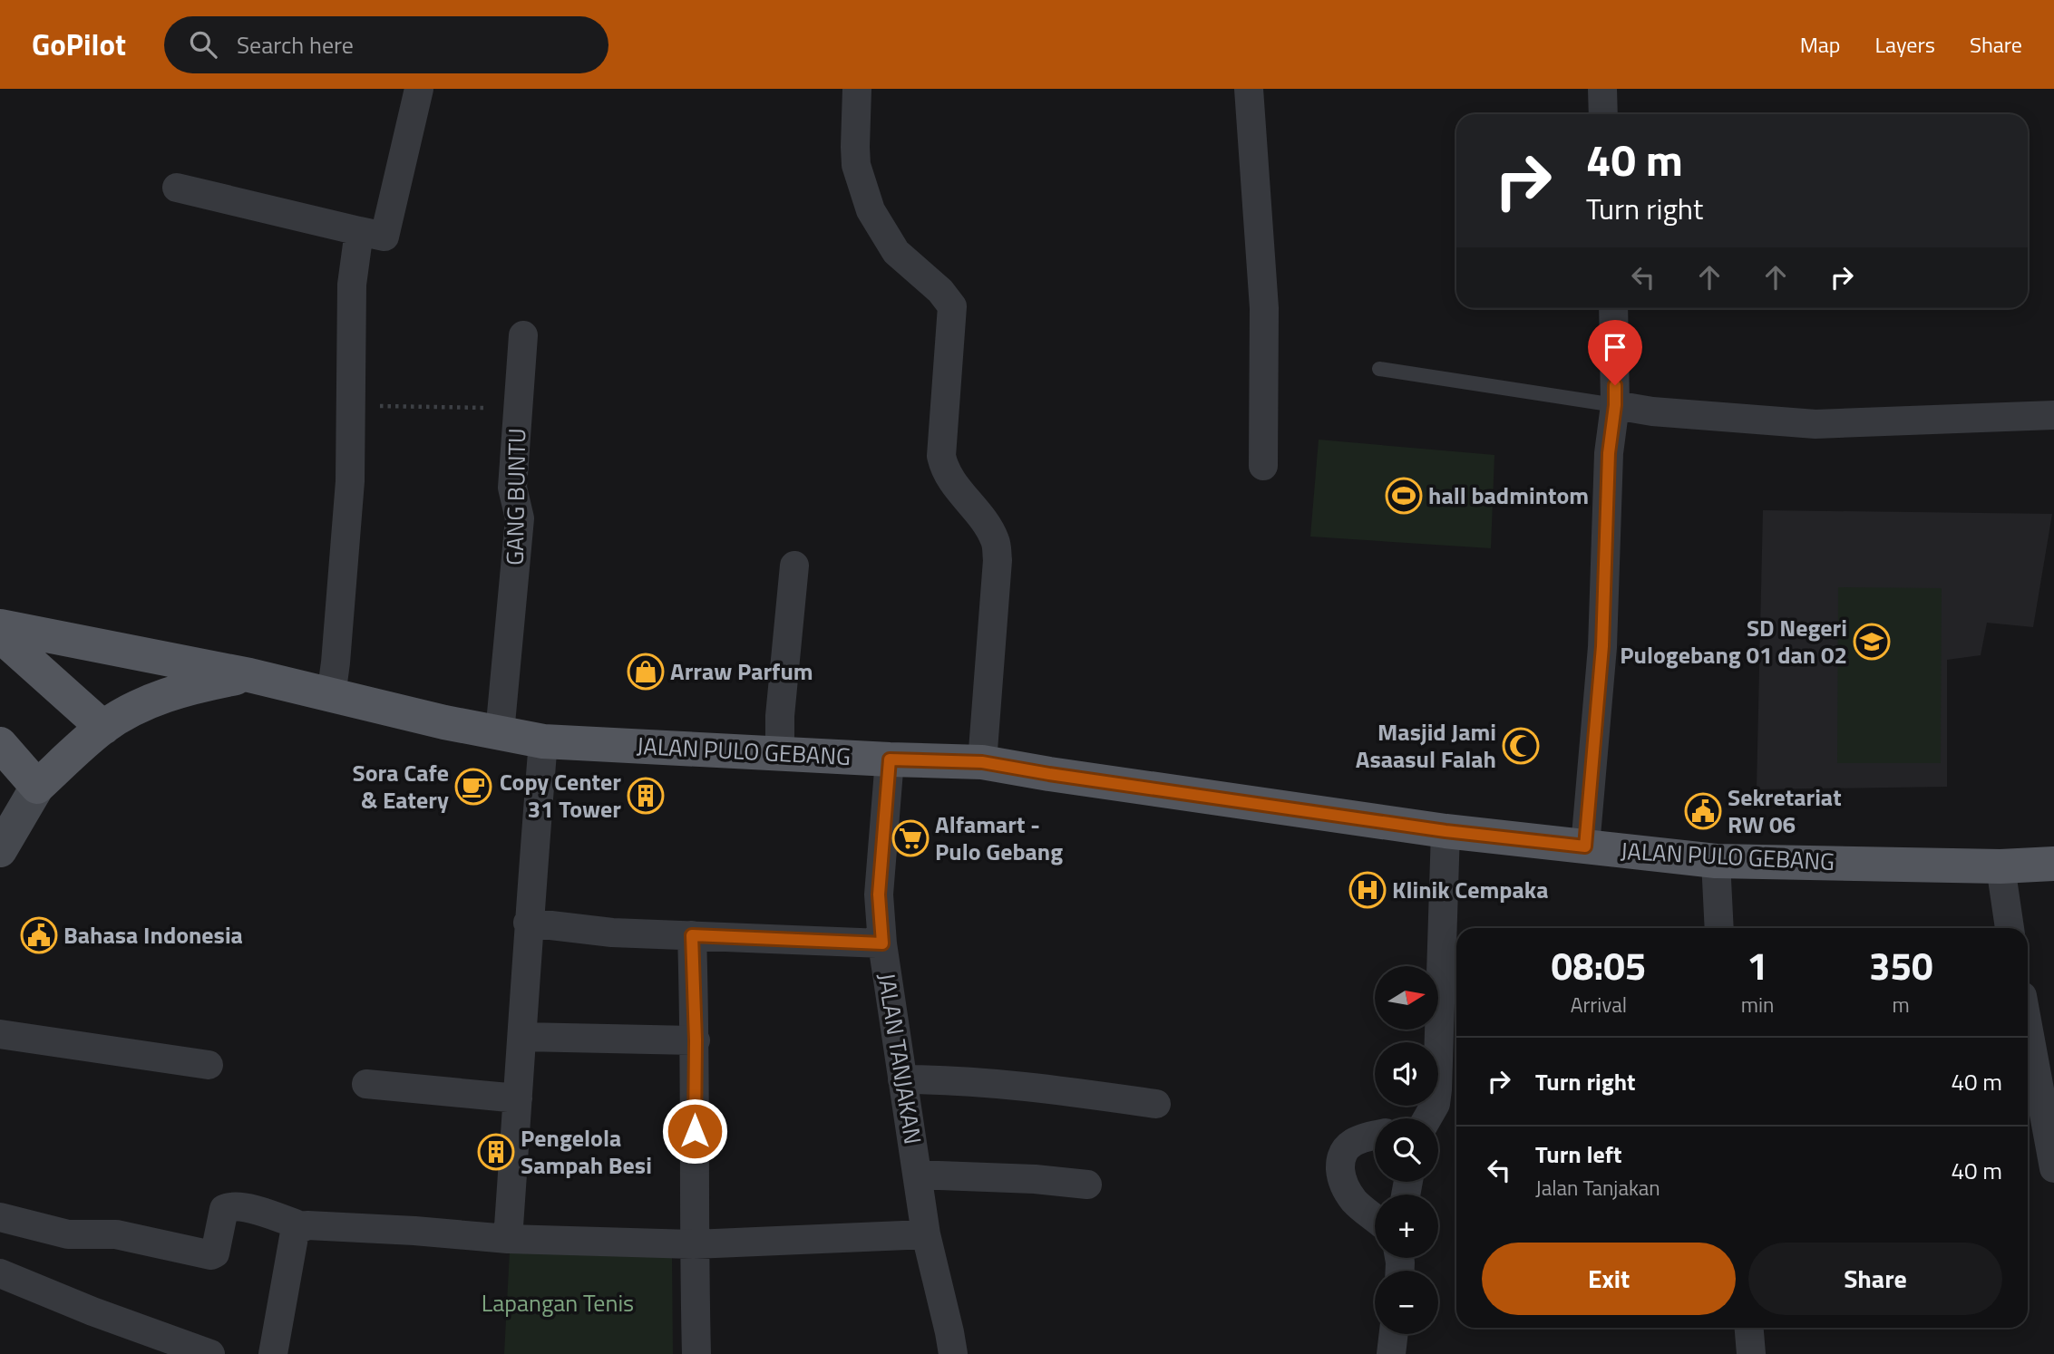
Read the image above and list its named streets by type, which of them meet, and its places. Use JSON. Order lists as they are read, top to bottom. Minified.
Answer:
{"streets":{"main road":["JALAN PULO GEBANG"],"street":["GANG BUNTU","JALAN TANJAKAN"]},"crossings":[["GANG BUNTU","JALAN PULO GEBANG"],["JALAN PULO GEBANG","JALAN TANJAKAN"]],"parks":["Lapangan Tenis"],"places":{"sports":["hall badmintom"],"school or university":["SD Negeri Pulogebang 01 dan 02"],"shop":["Arraw Parfum"],"mosque":["Masjid Jami Asaasul Falah"],"cafe":["Sora Cafe & Eatery"],"building":["Copy Center 31 Tower","Pengelola Sampah Besi"],"public building":["Sekretariat RW 06","Bahasa Indonesia"],"supermarket":["Alfamart - Pulo Gebang"],"hospital":["Klinik Cempaka"]},"north":"right","page":{"header":"GoPilot","search":"Search here","nav":["Map","Layers","Share"],"turn":["40 m","Turn right"],"eta":["08:05","Arrival","1","min","350","m"],"map_buttons":["+","−"],"list":[{"name":"Turn right","value":"40 m"},{"name":"Turn left","note":"Jalan Tanjakan","value":"40 m"}],"buttons":["Exit","Share"]}}
